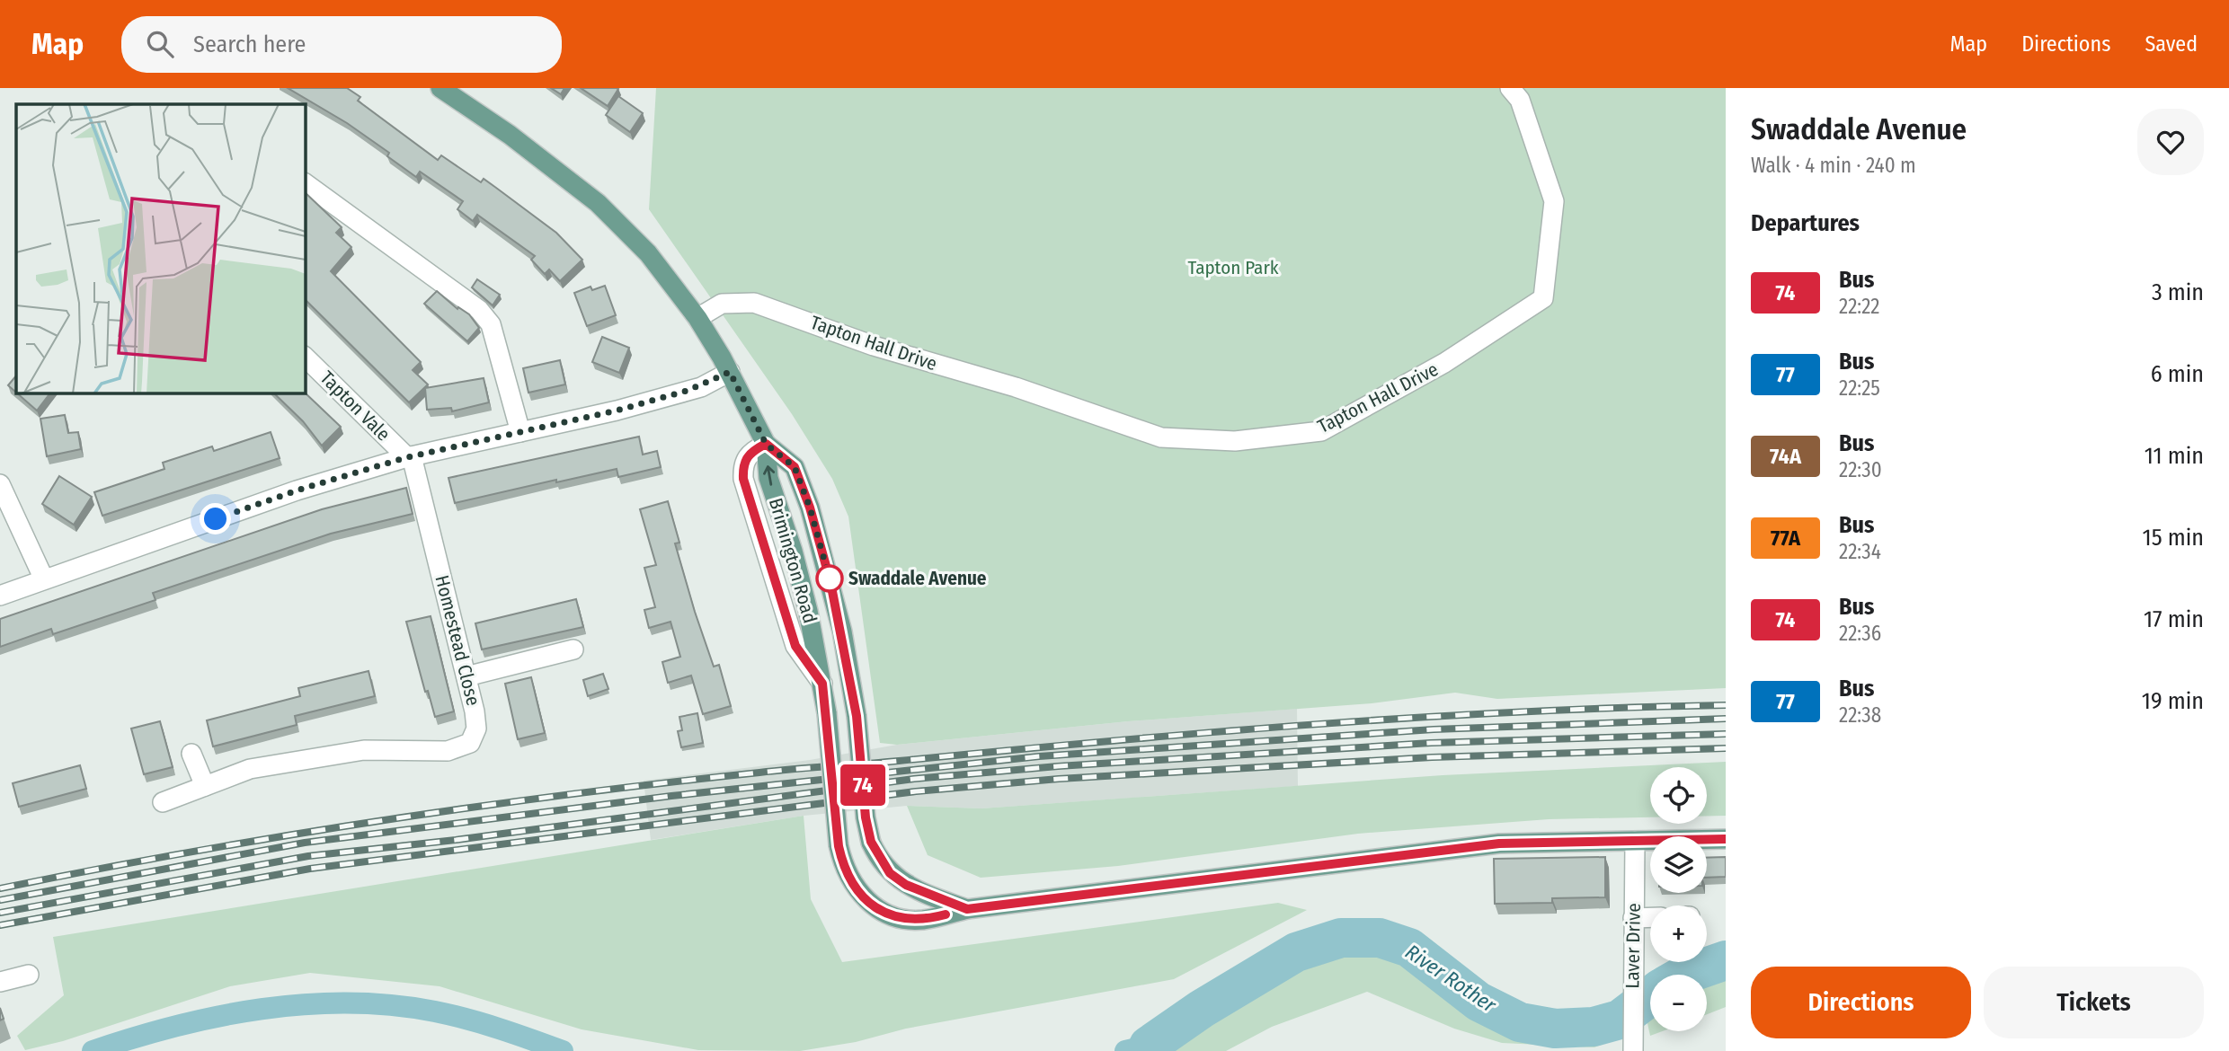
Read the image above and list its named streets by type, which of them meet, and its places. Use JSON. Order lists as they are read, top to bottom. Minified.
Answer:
{"streets":{"main road":["Brimington Road"],"street":["Tapton Hall Drive","Tapton Vale","Homestead Close","Laver Drive"]},"crossings":[["Tapton Hall Drive","Brimington Road"],["Tapton Vale","Homestead Close"],["Brimington Road","Laver Drive"]],"water":["River Rother"],"parks":["Tapton Park"],"places":["Swaddale Avenue"],"lines":["bus line 74"],"page":{"header":"Map","search":"Search here","nav":["Map","Directions","Saved"],"on_map":"74","heading":[["Swaddale Avenue","Walk · 4 min · 240 m"],"Departures"],"list":[{"mark":"74","name":"Bus","note":"22:22","value":"3 min"},{"mark":"77","name":"Bus","note":"22:25","value":"6 min"},{"mark":"74A","name":"Bus","note":"22:30","value":"11 min"},{"mark":"77A","name":"Bus","note":"22:34","value":"15 min"},{"mark":"74","name":"Bus","note":"22:36","value":"17 min"},{"mark":"77","name":"Bus","note":"22:38","value":"19 min"}],"map_buttons":["+","−"],"buttons":["Directions","Tickets"]}}
